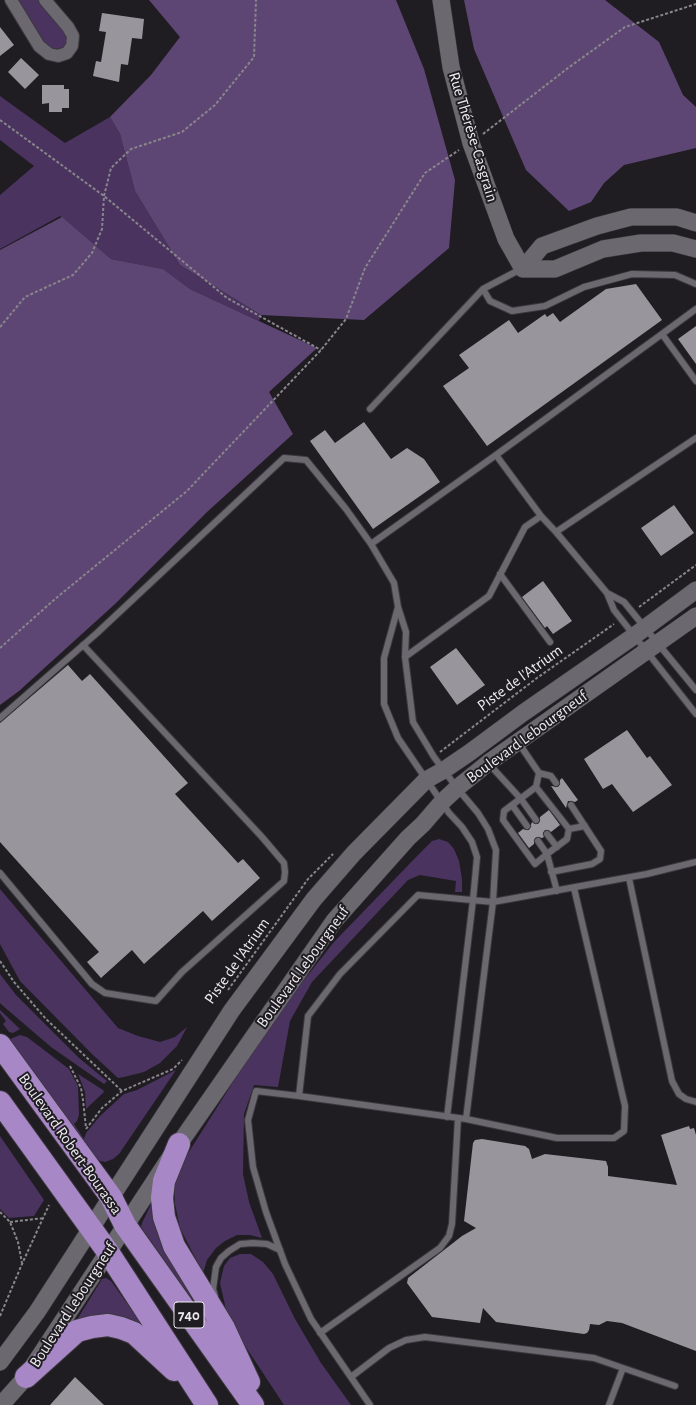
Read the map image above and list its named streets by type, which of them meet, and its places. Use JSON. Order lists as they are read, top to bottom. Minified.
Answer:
{"streets":{"highway":["Boulevard Robert-Bourassa","740"],"main road":["Rue Thérèse-Casgrain","Boulevard Lebourgneuf"],"path":["Piste de l'Atrium"]},"crossings":[["Boulevard Lebourgneuf","Boulevard Robert-Bourassa"],["Boulevard Lebourgneuf","740"],["Boulevard Robert-Bourassa","740"]]}
